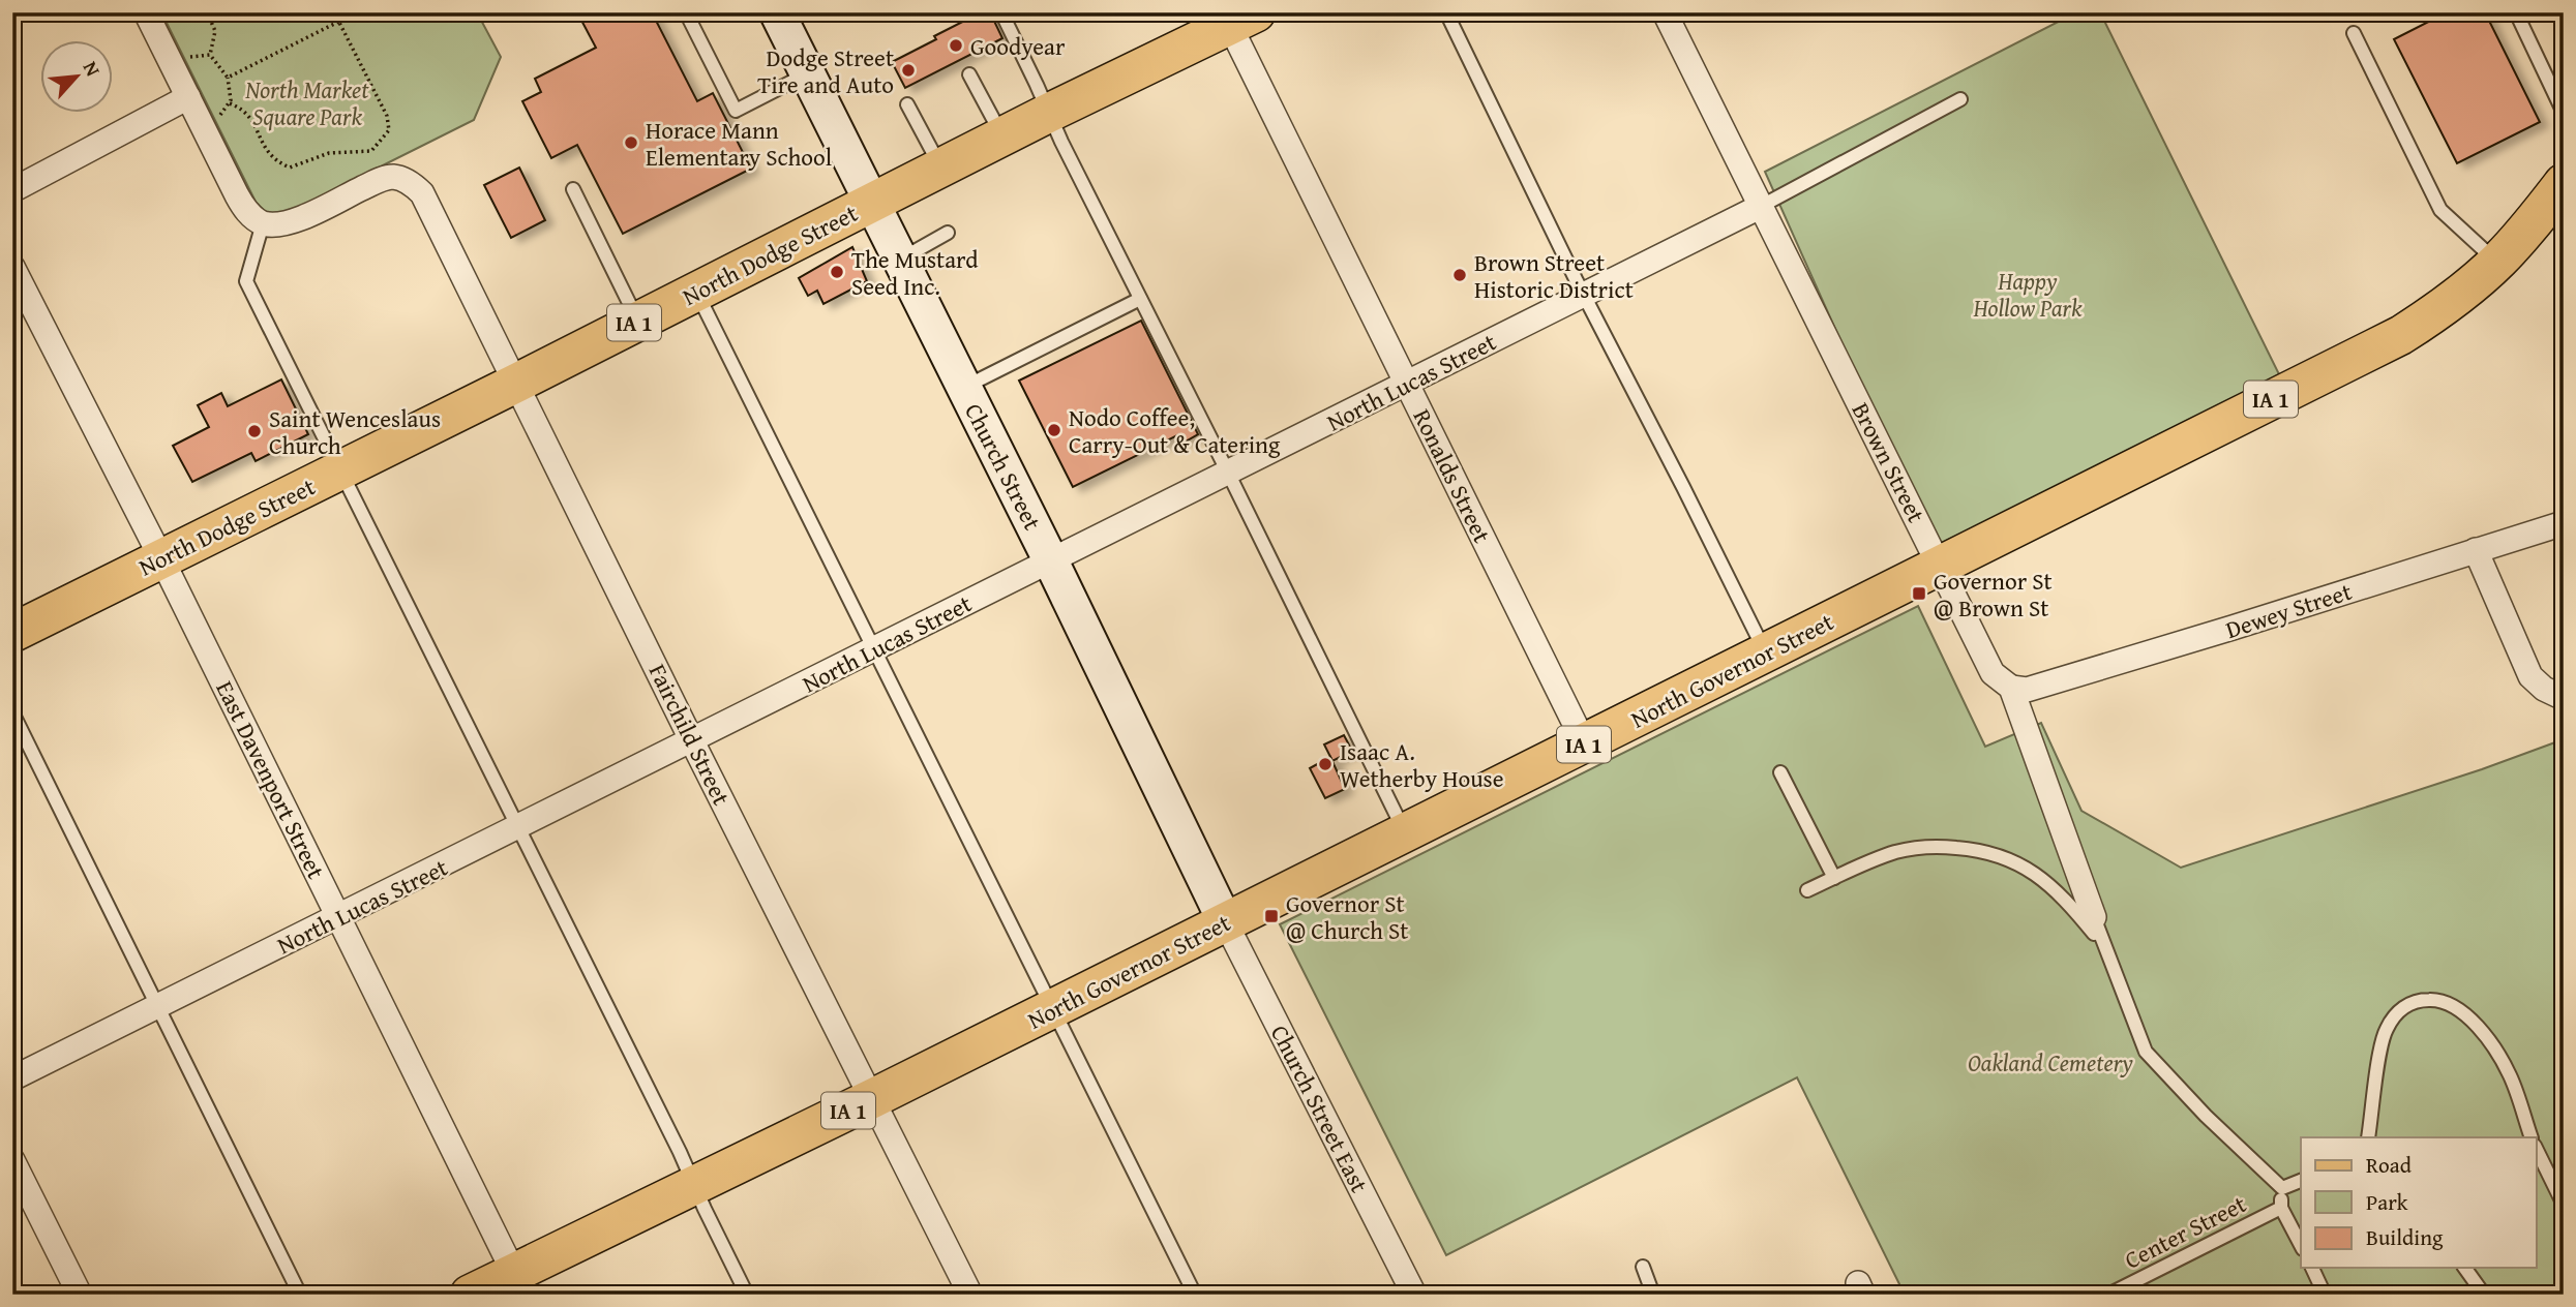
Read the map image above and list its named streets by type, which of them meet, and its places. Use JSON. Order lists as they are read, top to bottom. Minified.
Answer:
{"streets":{"main road":["North Dodge Street","IA 1","North Governor Street"],"street":["North Lucas Street","Brown Street","Church Street","Ronalds Street","Dewey Street","Fairchild Street","East Davenport Street","Church Street East"],"lane":["Center Street"]},"crossings":[["North Dodge Street","Church Street"],["North Dodge Street","Ronalds Street"],["North Dodge Street","Fairchild Street"],["North Dodge Street","East Davenport Street"],["North Lucas Street","Brown Street"],["North Lucas Street","Church Street"],["North Lucas Street","Ronalds Street"],["North Lucas Street","Fairchild Street"],["North Lucas Street","East Davenport Street"],["Brown Street","Dewey Street"],["Brown Street","North Governor Street"],["Church Street","North Governor Street"],["Church Street","Church Street East"],["Ronalds Street","North Governor Street"],["North Governor Street","Fairchild Street"],["North Governor Street","East Davenport Street"],["North Governor Street","Church Street East"]],"parks":["North Market Square Park","Happy Hollow Park","Oakland Cemetery"],"places":{"other":["Goodyear","Dodge Street Tire and Auto","Horace Mann Elementary School","The Mustard Seed Inc.","Brown Street Historic District","Nodo Coffee, Carry-Out & Catering","Saint Wenceslaus Church","Isaac A. Wetherby House"],"transit":["Governor St @ Brown St","Governor St @ Church St"]},"legend":["Road","Park","Building"],"north":"top right"}
